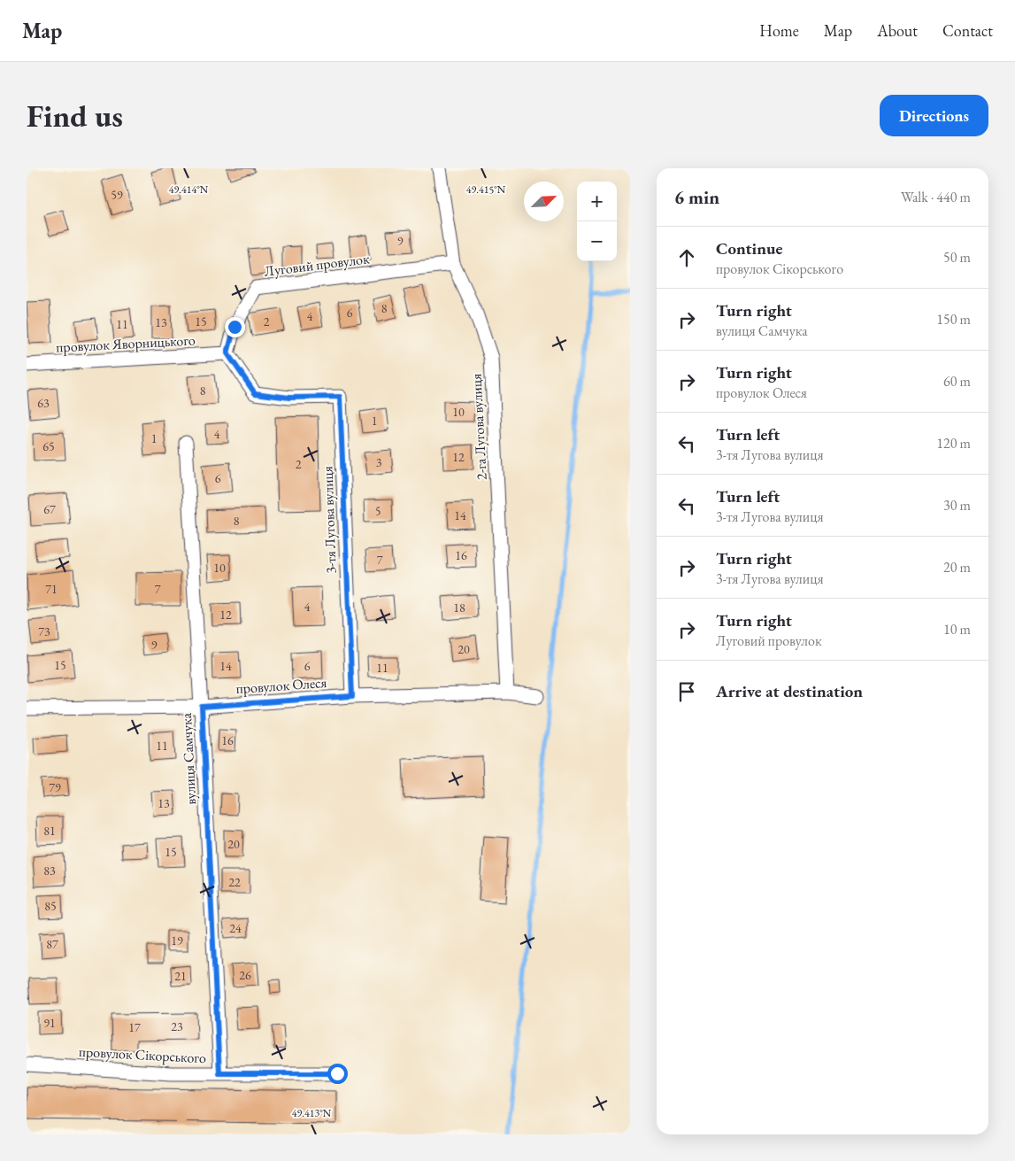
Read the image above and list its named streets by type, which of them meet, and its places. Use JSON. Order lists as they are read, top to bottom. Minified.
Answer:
{"streets":{"street":["Луговий провулок","провулок Яворницького","2-га Лугова вулиця","3-тя Лугова вулиця","провулок Олеся","вулиця Самчука","провулок Сікорського"]},"crossings":[["Луговий провулок","провулок Яворницького"],["Луговий провулок","2-га Лугова вулиця"],["Луговий провулок","3-тя Лугова вулиця"],["провулок Яворницького","3-тя Лугова вулиця"],["2-га Лугова вулиця","провулок Олеся"],["3-тя Лугова вулиця","провулок Олеся"],["провулок Олеся","вулиця Самчука"],["вулиця Самчука","провулок Сікорського"]],"house_numbers":["59","9","8","6","4","15","2","13","11","8","63","10","1","4","1","65","12","3","2","6","67","5","14","8","16","7","10","71","7","4","18","12","73","9","20","15","14","6","11","16","11","79","13","81","20","15","83","22","85","24","19","87","26","21","91","23","17"],"north":"top right","page":{"header":"Map","nav":["Home","Map","About","Contact"],"buttons":"Directions","title":"Find us","heading":["6 min","Walk · 440 m"],"map_buttons":["+","−"],"list":[["Continue","провулок Сікорського","50 m"],["Turn right","вулиця Самчука","150 m"],["Turn right","провулок Олеся","60 m"],["Turn left","3-тя Лугова вулиця","120 m"],["Turn left","3-тя Лугова вулиця","30 m"],["Turn right","3-тя Лугова вулиця","20 m"],["Turn right","Луговий провулок","10 m"],"Arrive at destination"]},"coordinates":["49.414°N","49.415°N","49.413°N"]}
